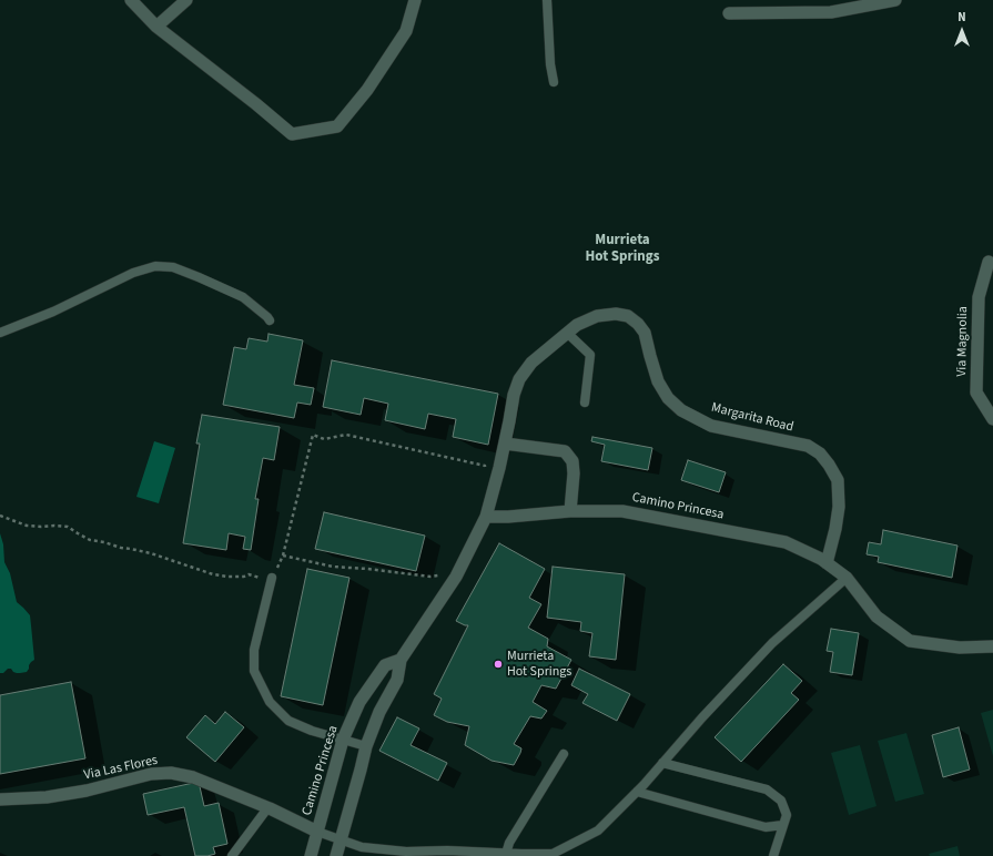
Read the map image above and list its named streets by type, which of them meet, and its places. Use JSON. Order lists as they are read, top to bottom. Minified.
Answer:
{"streets":{"street":["Via Magnolia","Margarita Road","Camino Princesa","Via Las Flores"]},"crossings":[["Margarita Road","Camino Princesa"],["Camino Princesa","Via Las Flores"]],"districts":["Murrieta Hot Springs"],"places":["Murrieta Hot Springs"],"north":"top"}
